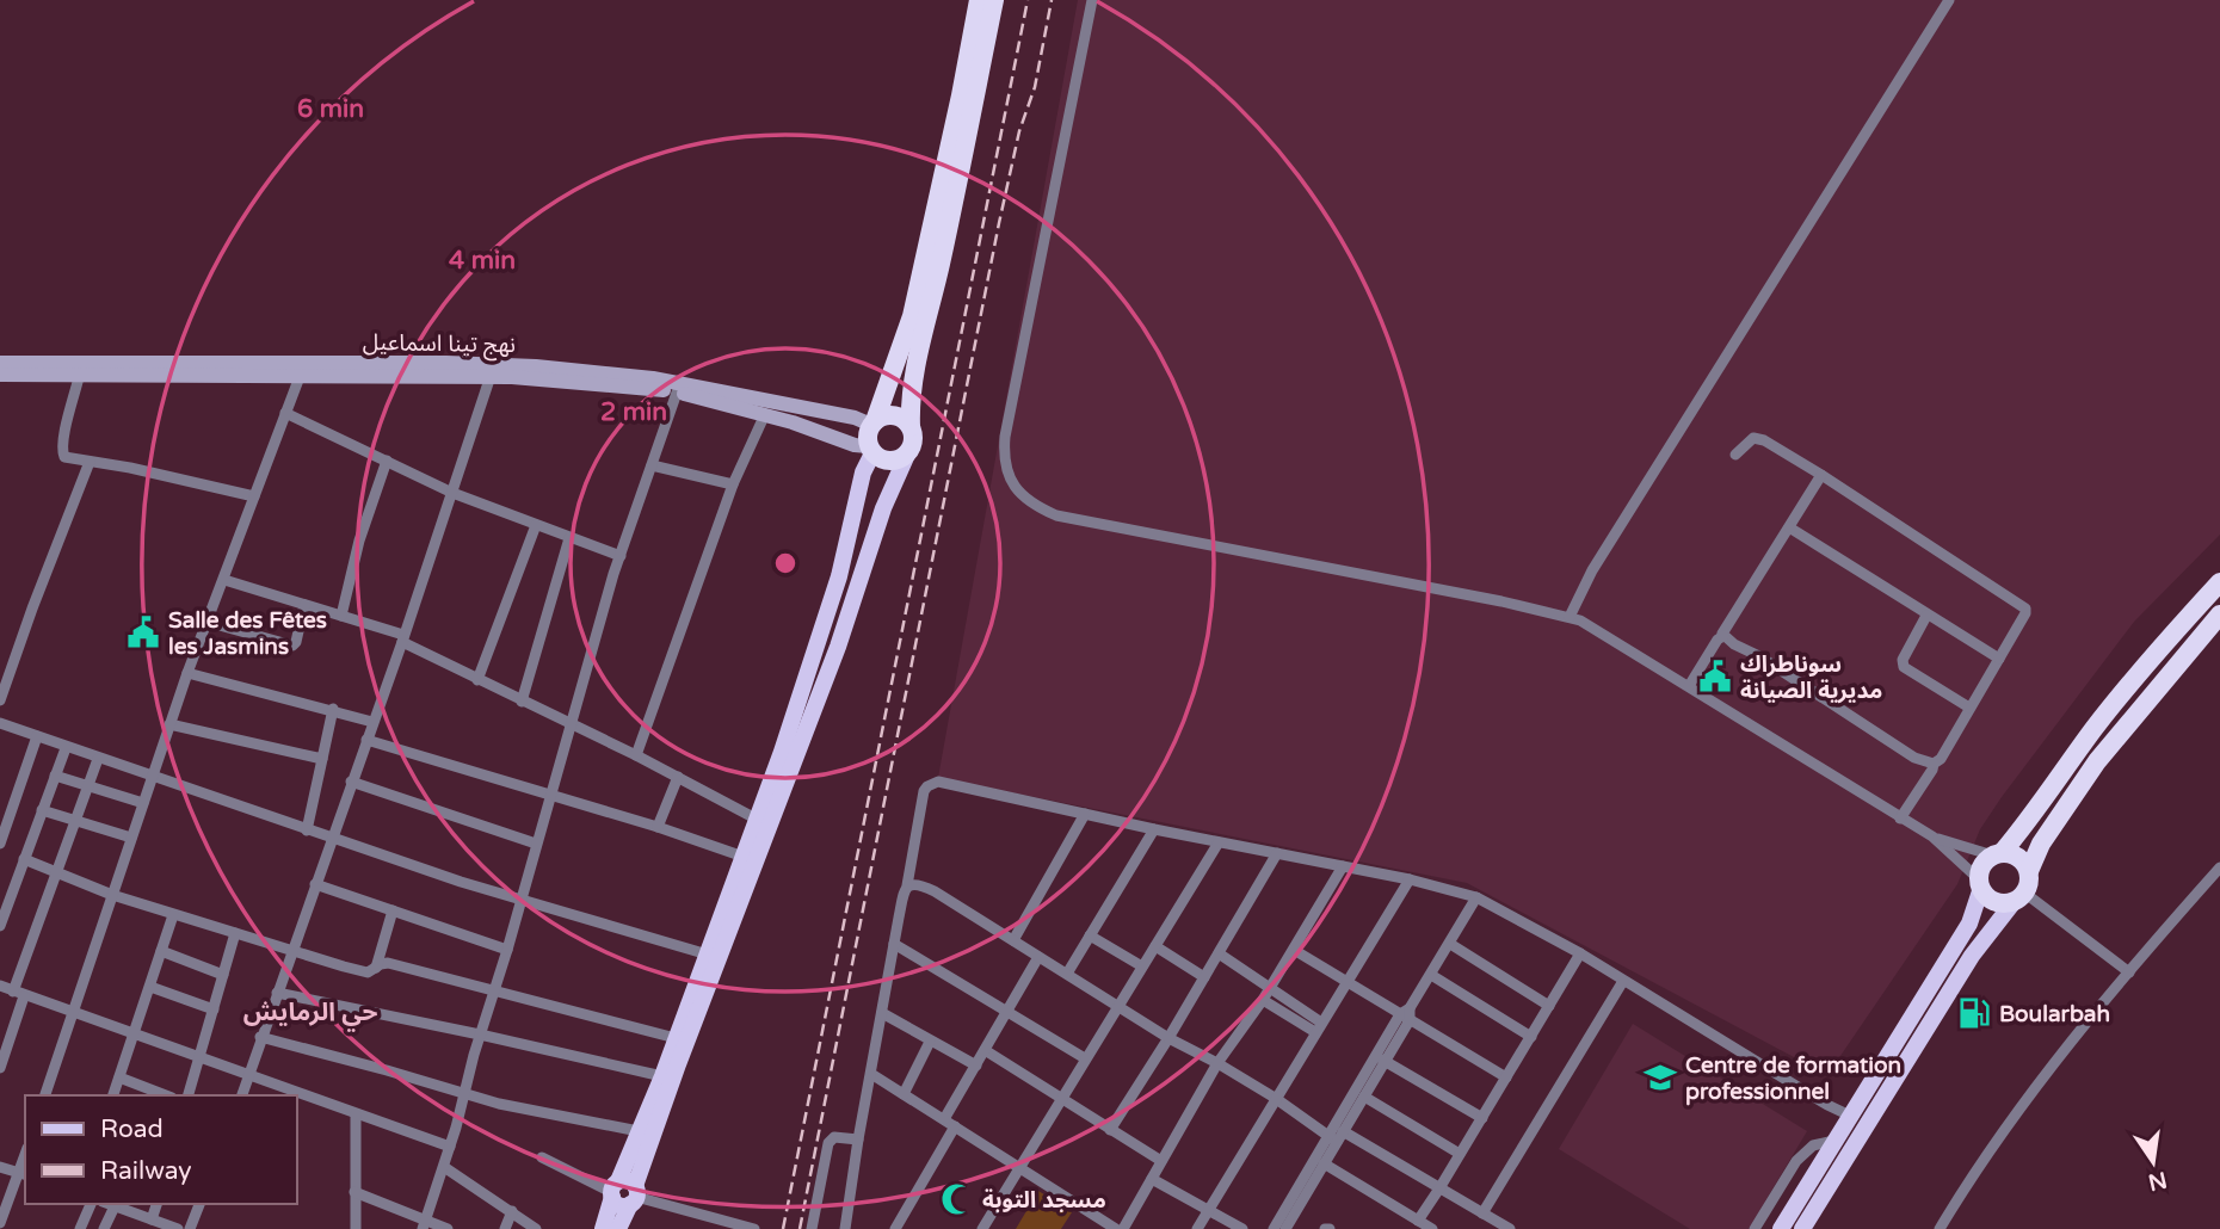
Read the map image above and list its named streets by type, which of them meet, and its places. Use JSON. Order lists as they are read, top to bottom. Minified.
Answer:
{"streets":{"main road":["نهج تينا اسماعيل"]},"districts":["حي الرمايش"],"places":{"public building":["Salle des Fêtes les Jasmins","سوناطراك مديرية الصيانة"],"fuel station":["Boularbah"],"school or university":["Centre de formation professionnel"],"mosque":["مسجد التوبة"]},"legend":["Road","Railway"],"north":"bottom","rings":["6 min","4 min","2 min"]}
